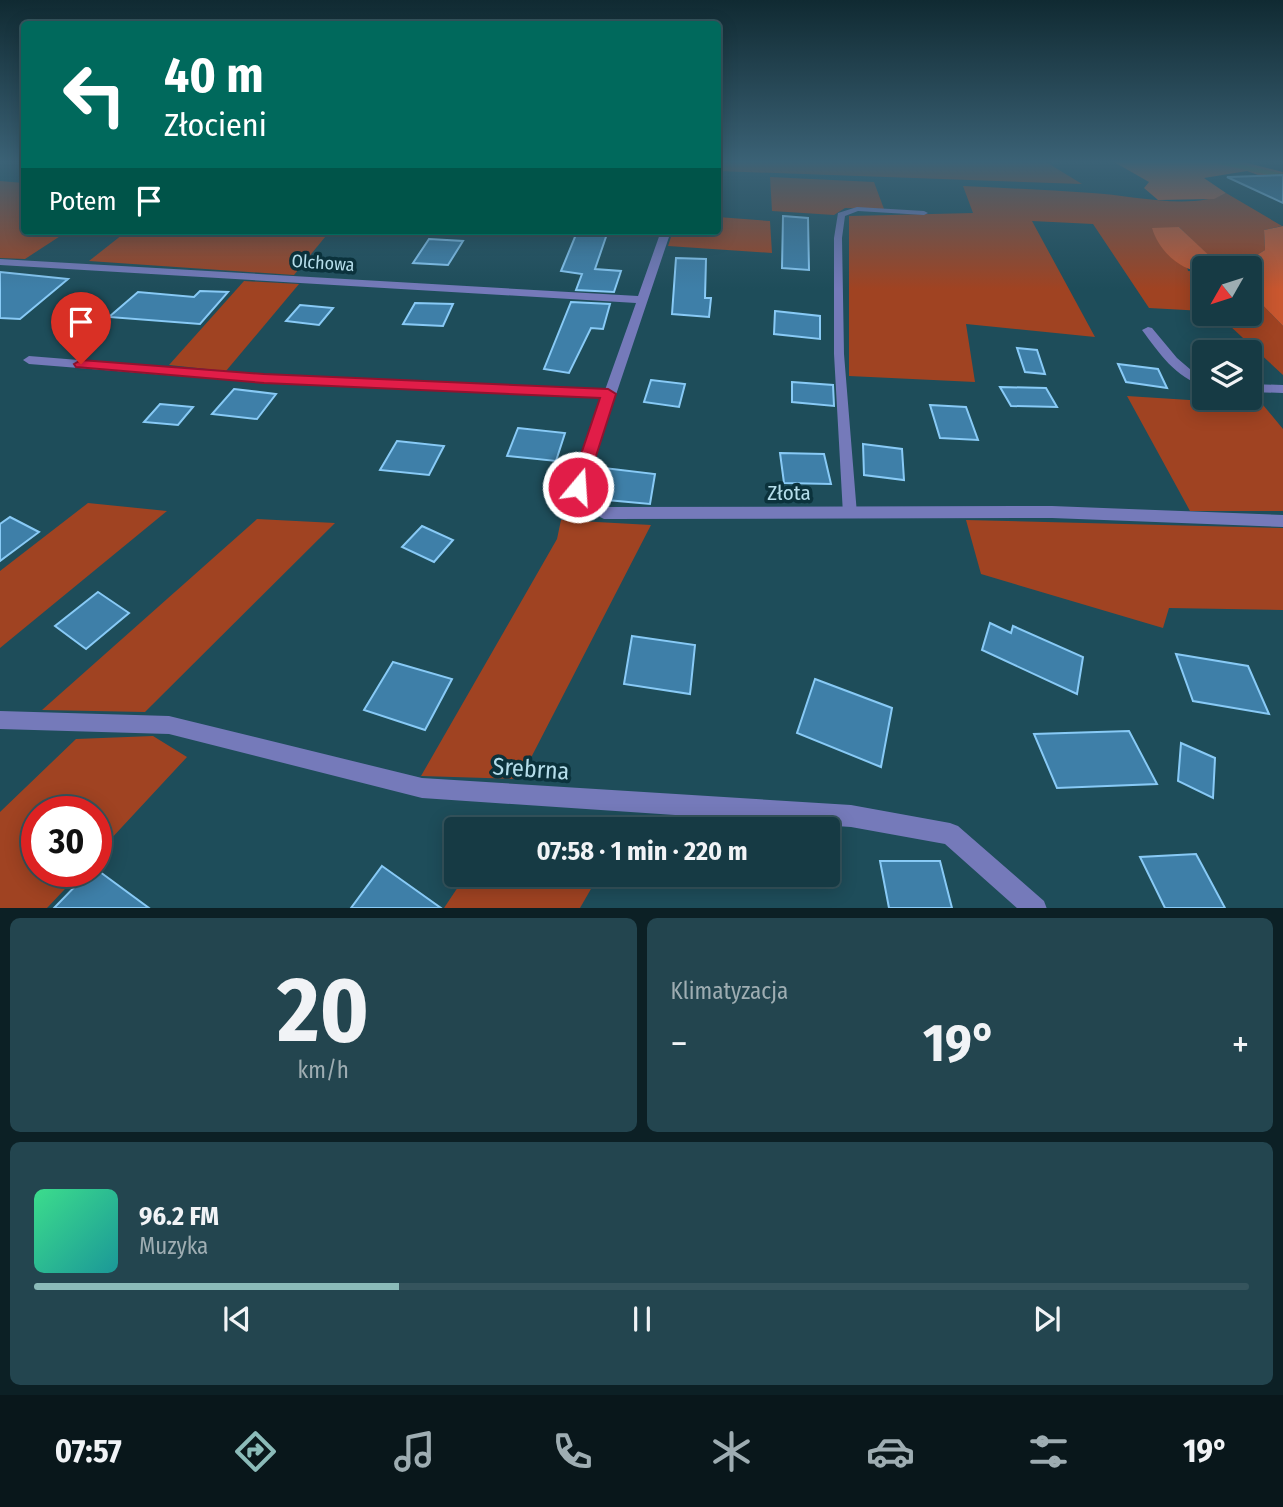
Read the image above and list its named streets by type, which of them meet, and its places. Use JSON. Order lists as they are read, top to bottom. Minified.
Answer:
{"streets":{"street":["Olchowa","Złota","Srebrna"]},"crossings":[["Olchowa","Złota"]],"north":"bottom left","page":{"turn":["40 m","Złocieni"],"then":"Potem","limit":"30","trip":"07:58 · 1 min · 220 m","tile":[["20","km/h"],"Klimatyzacja"],"heat":["−","19°","+"],"song":["96.2 FM","Muzyka"],"tabs":["07:57","19°"]}}
